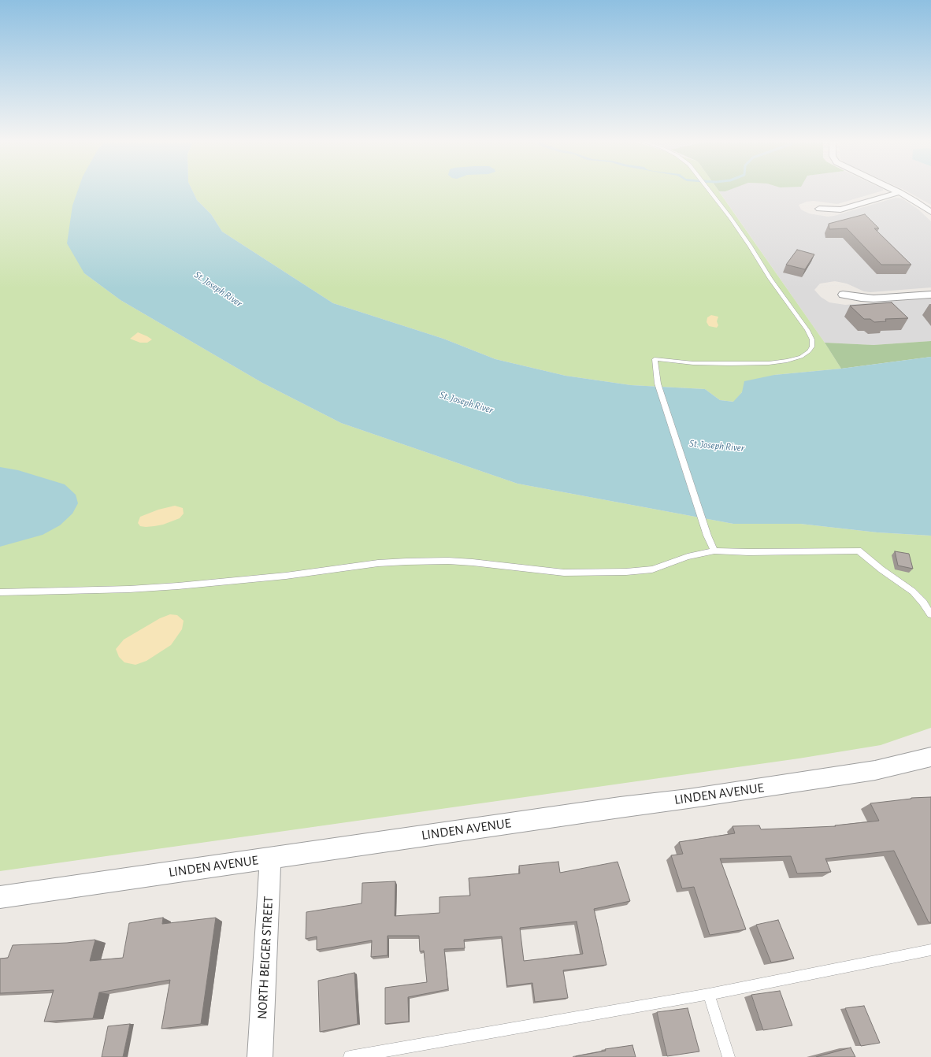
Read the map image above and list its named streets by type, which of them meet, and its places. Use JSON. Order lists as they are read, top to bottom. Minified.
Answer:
{"streets":{"street":["LINDEN AVENUE","NORTH BEIGER STREET"]},"crossings":[["LINDEN AVENUE","NORTH BEIGER STREET"]],"water":["St. Joseph River"]}
